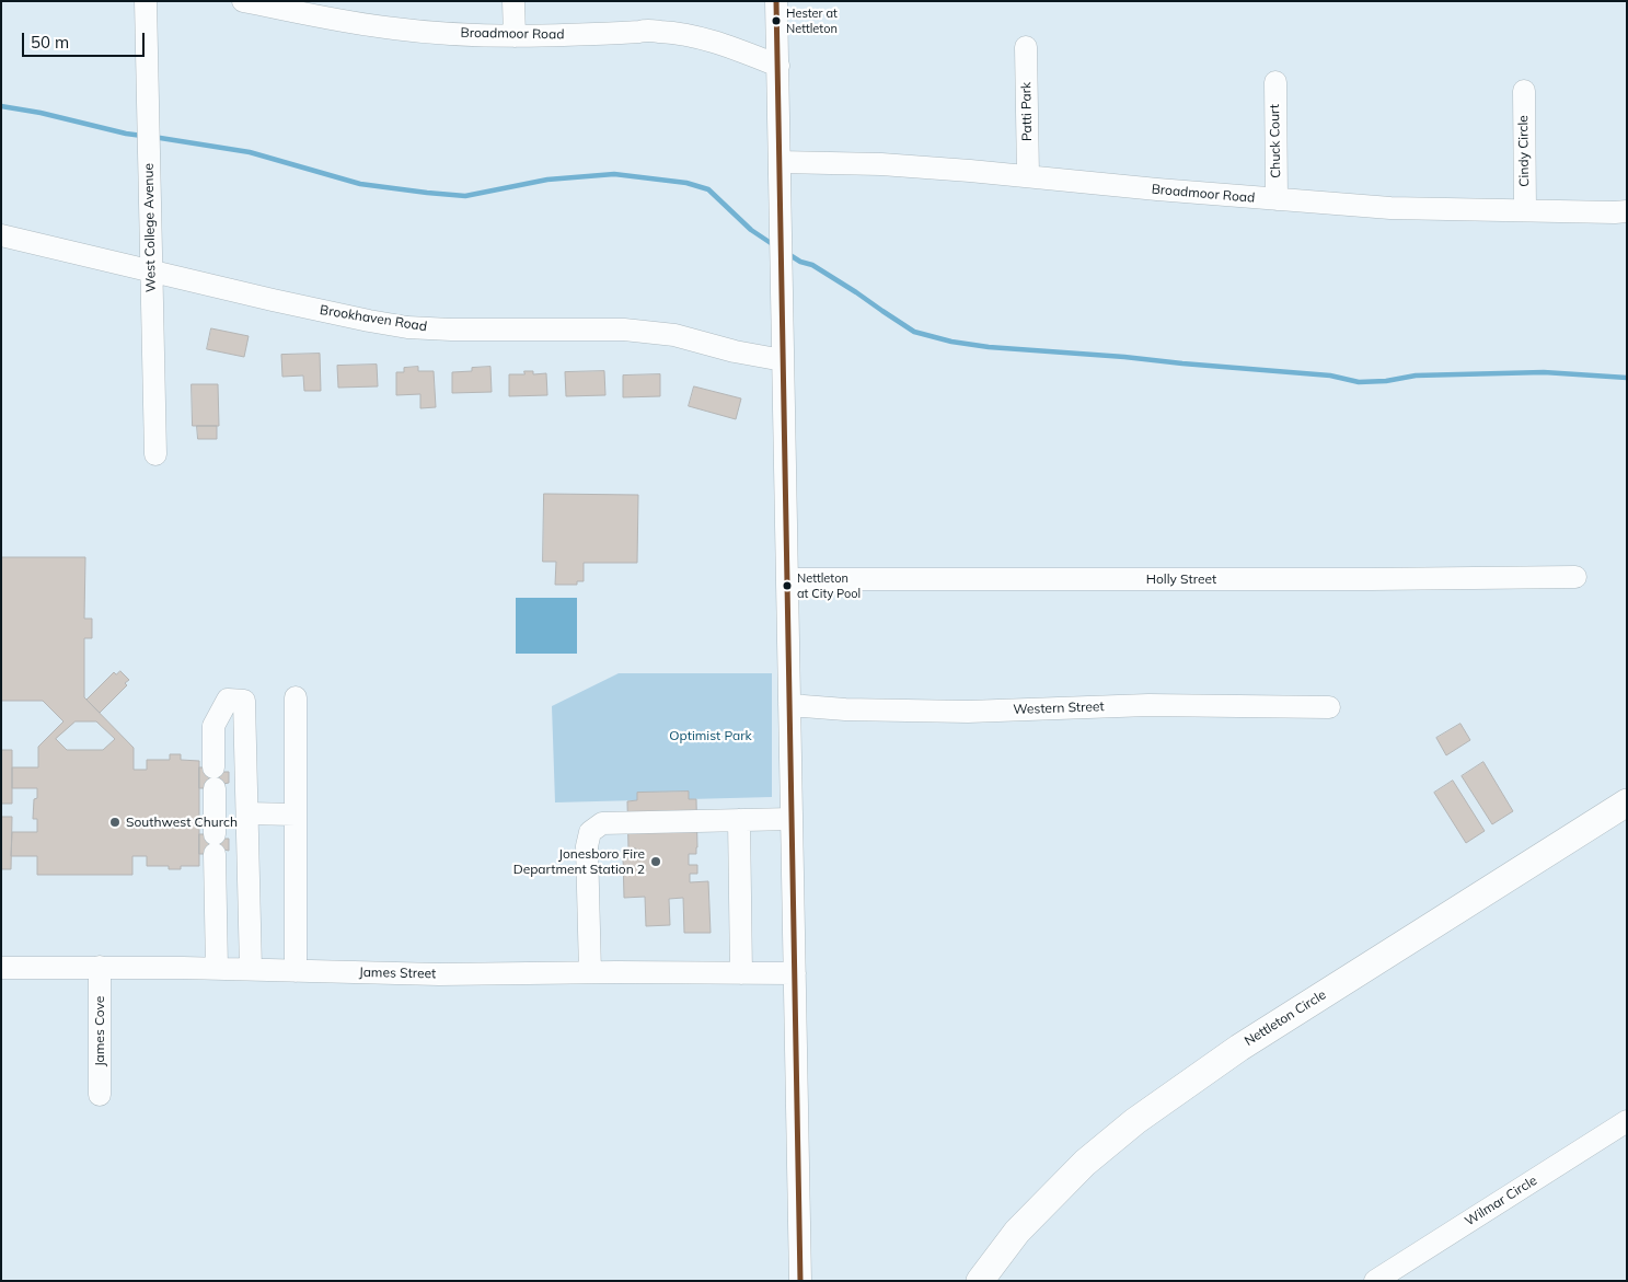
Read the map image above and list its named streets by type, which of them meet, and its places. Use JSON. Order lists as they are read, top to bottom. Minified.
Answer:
{"streets":{"main road":["Nettleton Circle"],"street":["Broadmoor Road","Patti Park","Chuck Court","Cindy Circle","West College Avenue","Brookhaven Road","Holly Street","Western Street","James Street","James Cove","Wilmar Circle"]},"crossings":[["Broadmoor Road","Patti Park"],["Broadmoor Road","Chuck Court"],["Broadmoor Road","Cindy Circle"],["West College Avenue","Brookhaven Road"],["James Street","James Cove"]],"parks":["Optimist Park"],"places":["Hester at Nettleton","Nettleton at City Pool","Southwest Church","Jonesboro Fire Department Station 2"],"scale_bar":"50 m"}
